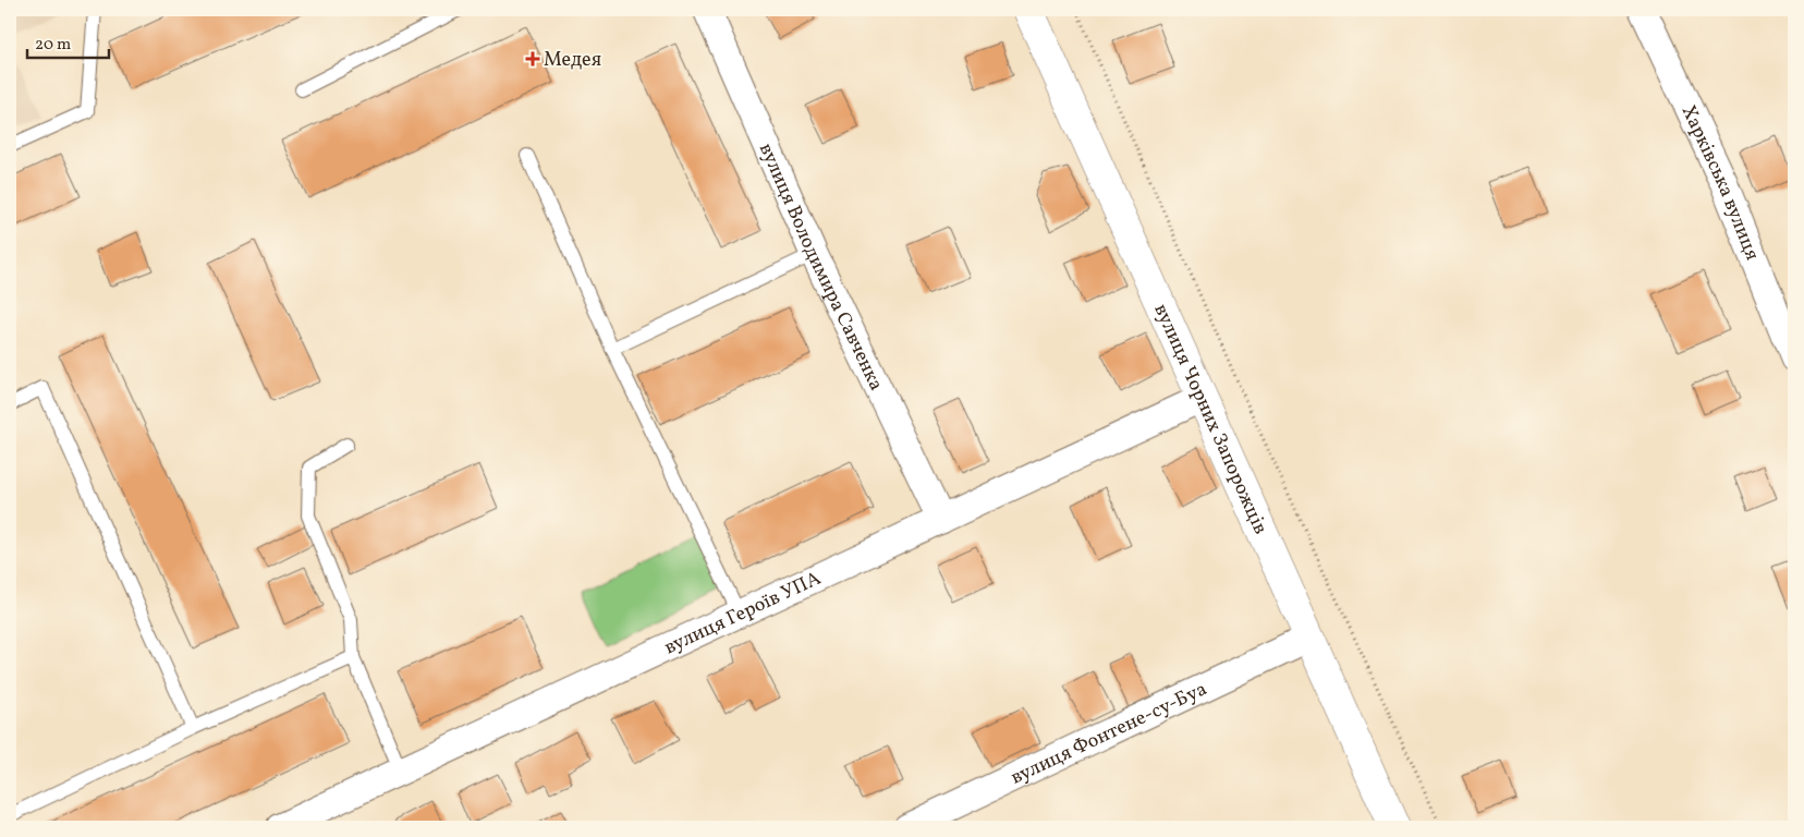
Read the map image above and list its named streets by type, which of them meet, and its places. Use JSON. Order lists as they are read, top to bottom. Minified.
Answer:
{"streets":{"street":["Харківська вулиця","вулиця Володимира Савченка","вулиця Чорних Запорожців","вулиця Героїв УПА","вулиця Фонтене-су-Буа"]},"crossings":[["вулиця Володимира Савченка","вулиця Героїв УПА"],["вулиця Чорних Запорожців","вулиця Героїв УПА"],["вулиця Чорних Запорожців","вулиця Фонтене-су-Буа"]],"places":{"health":["Медея"]},"scale_bar":"20 m"}
